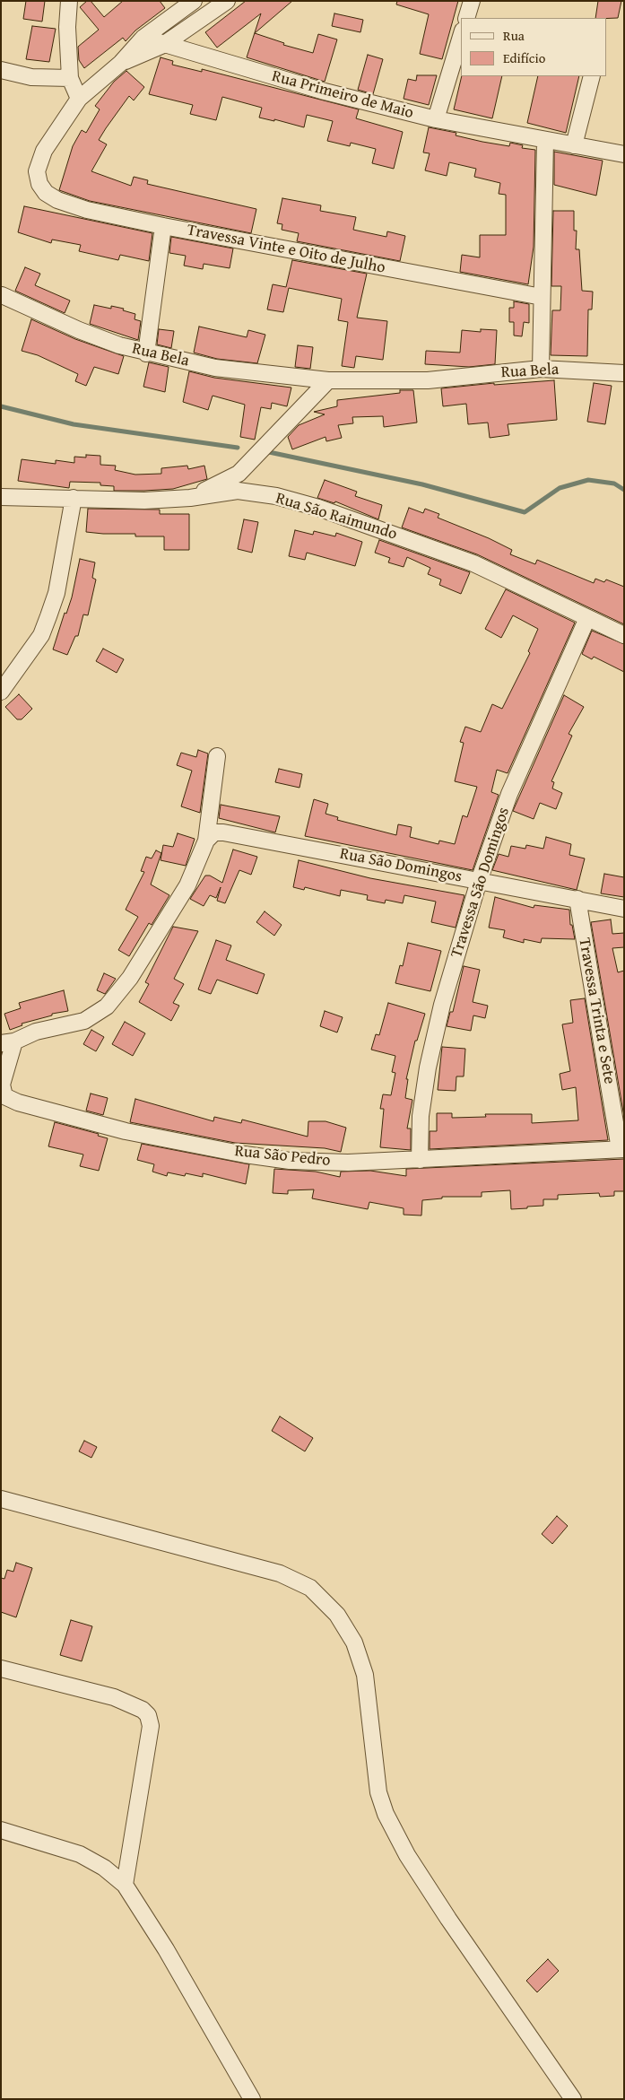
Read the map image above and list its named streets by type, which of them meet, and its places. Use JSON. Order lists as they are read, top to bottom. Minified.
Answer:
{"streets":{"street":["Rua Primeiro de Maio","Travessa Vinte e Oito de Julho","Rua Bela","Rua São Raimundo","Rua São Domingos","Travessa São Domingos","Travessa Trinta e Sete","Rua São Pedro"]},"crossings":[["Rua São Raimundo","Travessa São Domingos"],["Rua São Domingos","Travessa São Domingos"],["Rua São Domingos","Travessa Trinta e Sete"],["Travessa São Domingos","Rua São Pedro"],["Travessa Trinta e Sete","Rua São Pedro"]],"legend":["Rua","Edifício"]}
